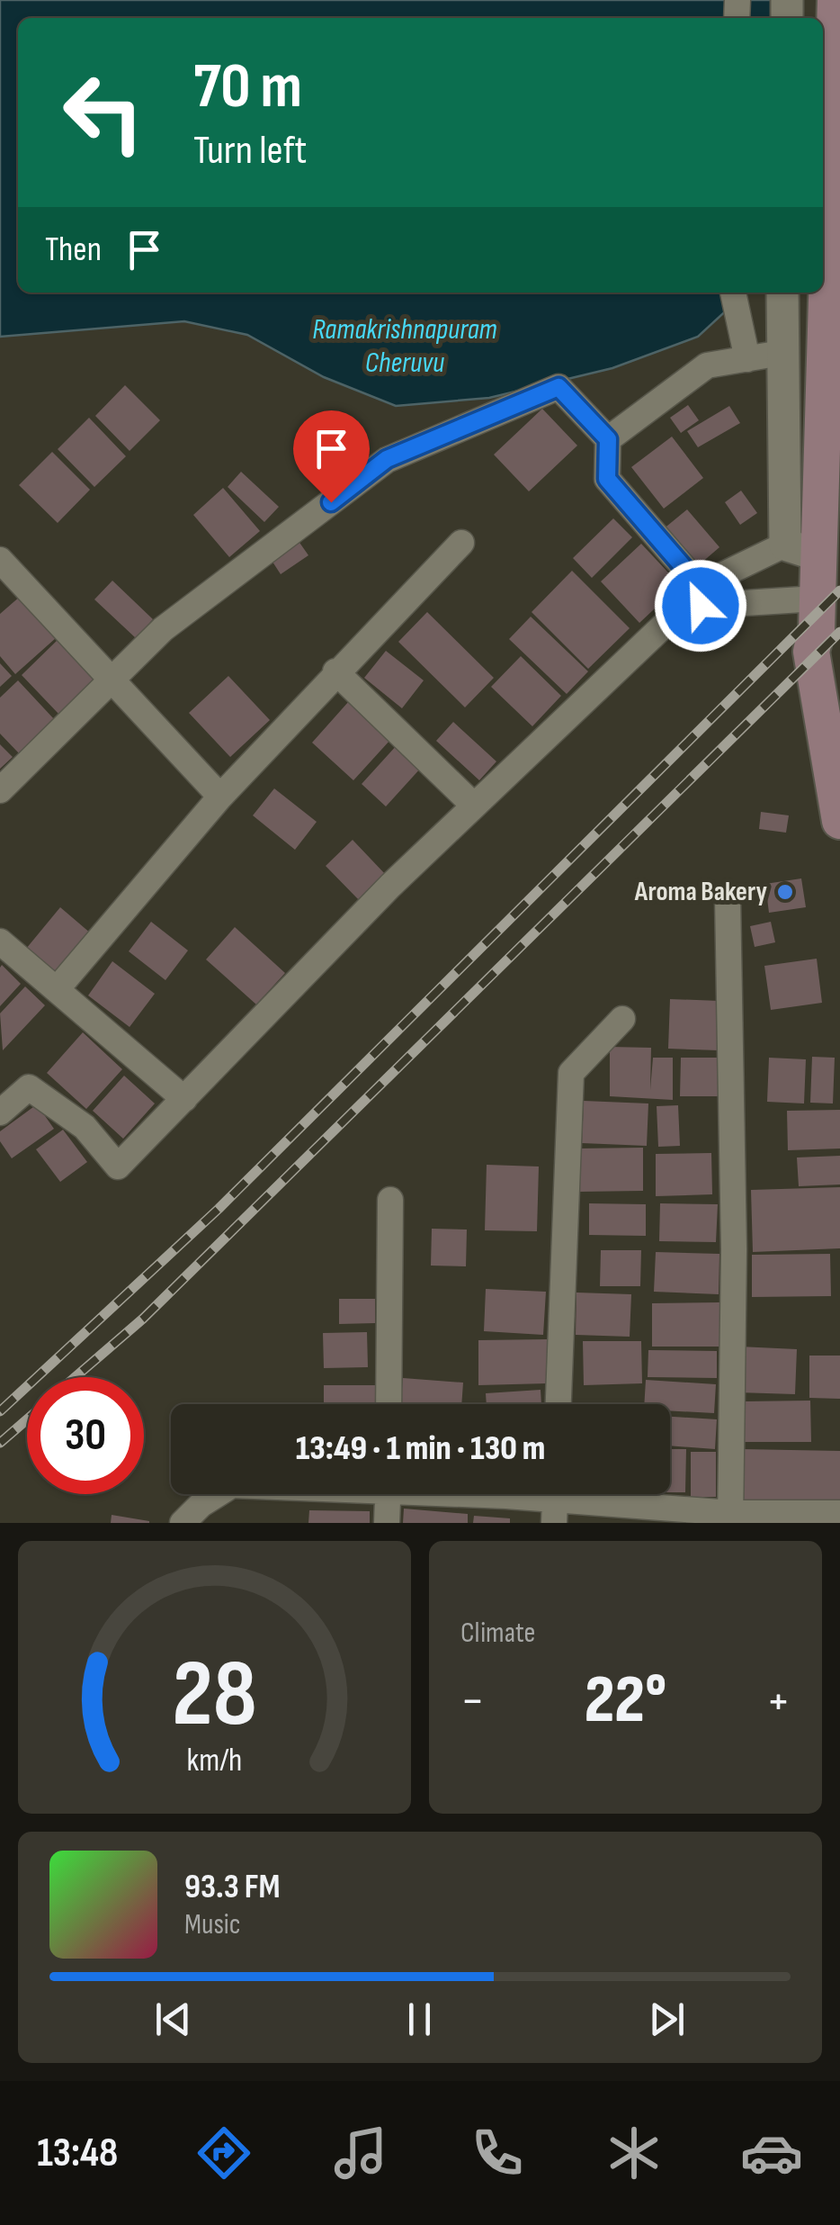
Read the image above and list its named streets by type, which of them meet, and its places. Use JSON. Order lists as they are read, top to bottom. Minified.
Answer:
{"water":["Ramakrishnapuram Cheruvu"],"places":["Aroma Bakery"],"page":{"turn":["70 m","Turn left"],"then":"Then","limit":"30","trip":"13:49 · 1 min · 130 m","tile":"Climate","heat":["−","22°","+"],"song":["93.3 FM","Music"],"tabs":"13:48","gauge":["28","km/h"]}}
